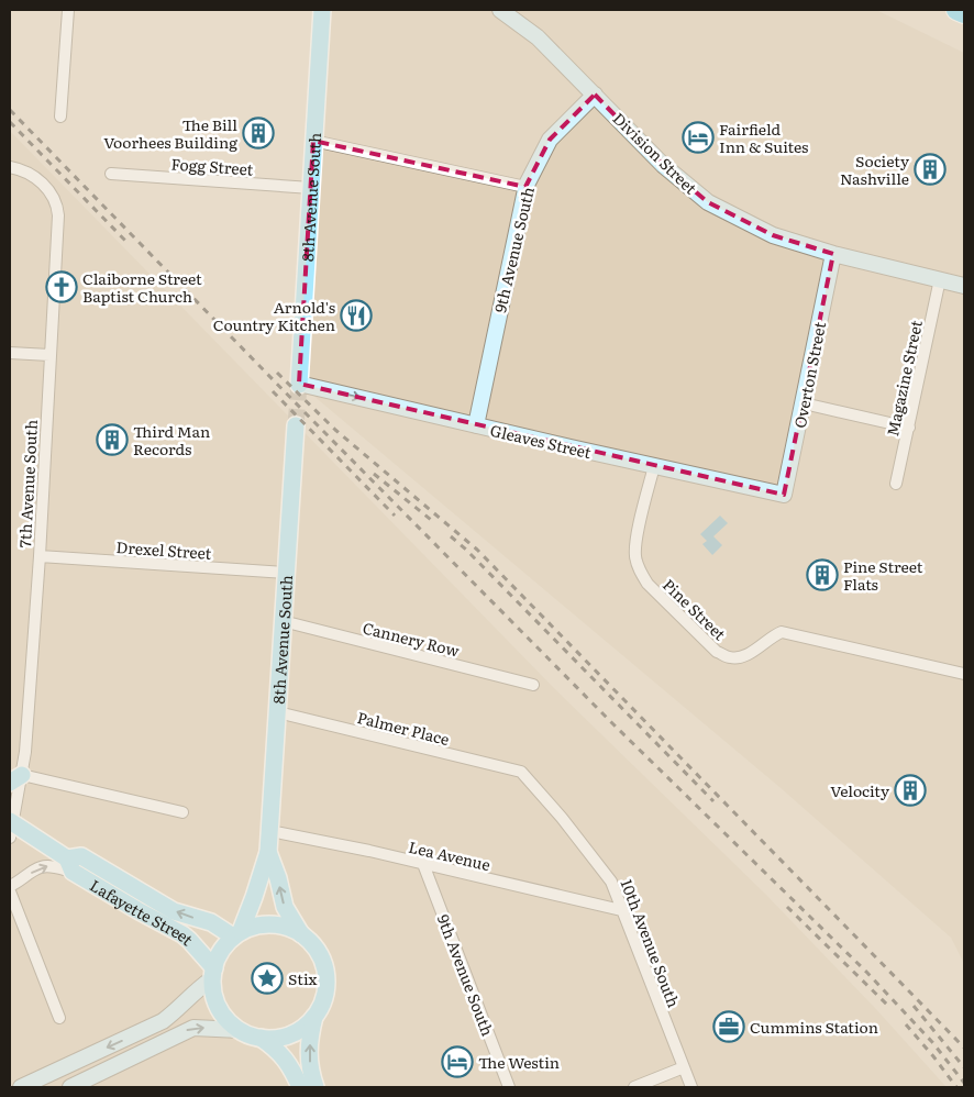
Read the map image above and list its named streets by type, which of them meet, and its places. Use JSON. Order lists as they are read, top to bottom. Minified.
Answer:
{"streets":{"main road":["Division Street","8th Avenue South","9th Avenue South","Overton Street","Gleaves Street","Lafayette Street"],"street":["Fogg Street","Magazine Street","7th Avenue South","Drexel Street","Pine Street","Cannery Row","Palmer Place","Lea Avenue","10th Avenue South"]},"crossings":[["Division Street","9th Avenue South"],["Division Street","Overton Street"],["Division Street","Magazine Street"],["Fogg Street","8th Avenue South"],["8th Avenue South","Gleaves Street"],["8th Avenue South","Drexel Street"],["8th Avenue South","Cannery Row"],["8th Avenue South","Palmer Place"],["8th Avenue South","Lea Avenue"],["8th Avenue South","Lafayette Street"],["9th Avenue South","Gleaves Street"],["9th Avenue South","Lea Avenue"],["Overton Street","Gleaves Street"],["Gleaves Street","Pine Street"],["7th Avenue South","Drexel Street"],["7th Avenue South","Lafayette Street"],["Palmer Place","10th Avenue South"],["Lea Avenue","10th Avenue South"]],"one_way":["Gleaves Street"],"places":{"building":["The Bill Voorhees Building","Society Nashville","Third Man Records","Pine Street Flats","Velocity"],"hotel":["Fairfield Inn & Suites","The Westin"],"church":["Claiborne Street Baptist Church"],"restaurant":["Arnold's Country Kitchen"],"place":["Stix"],"office":["Cummins Station"]}}
